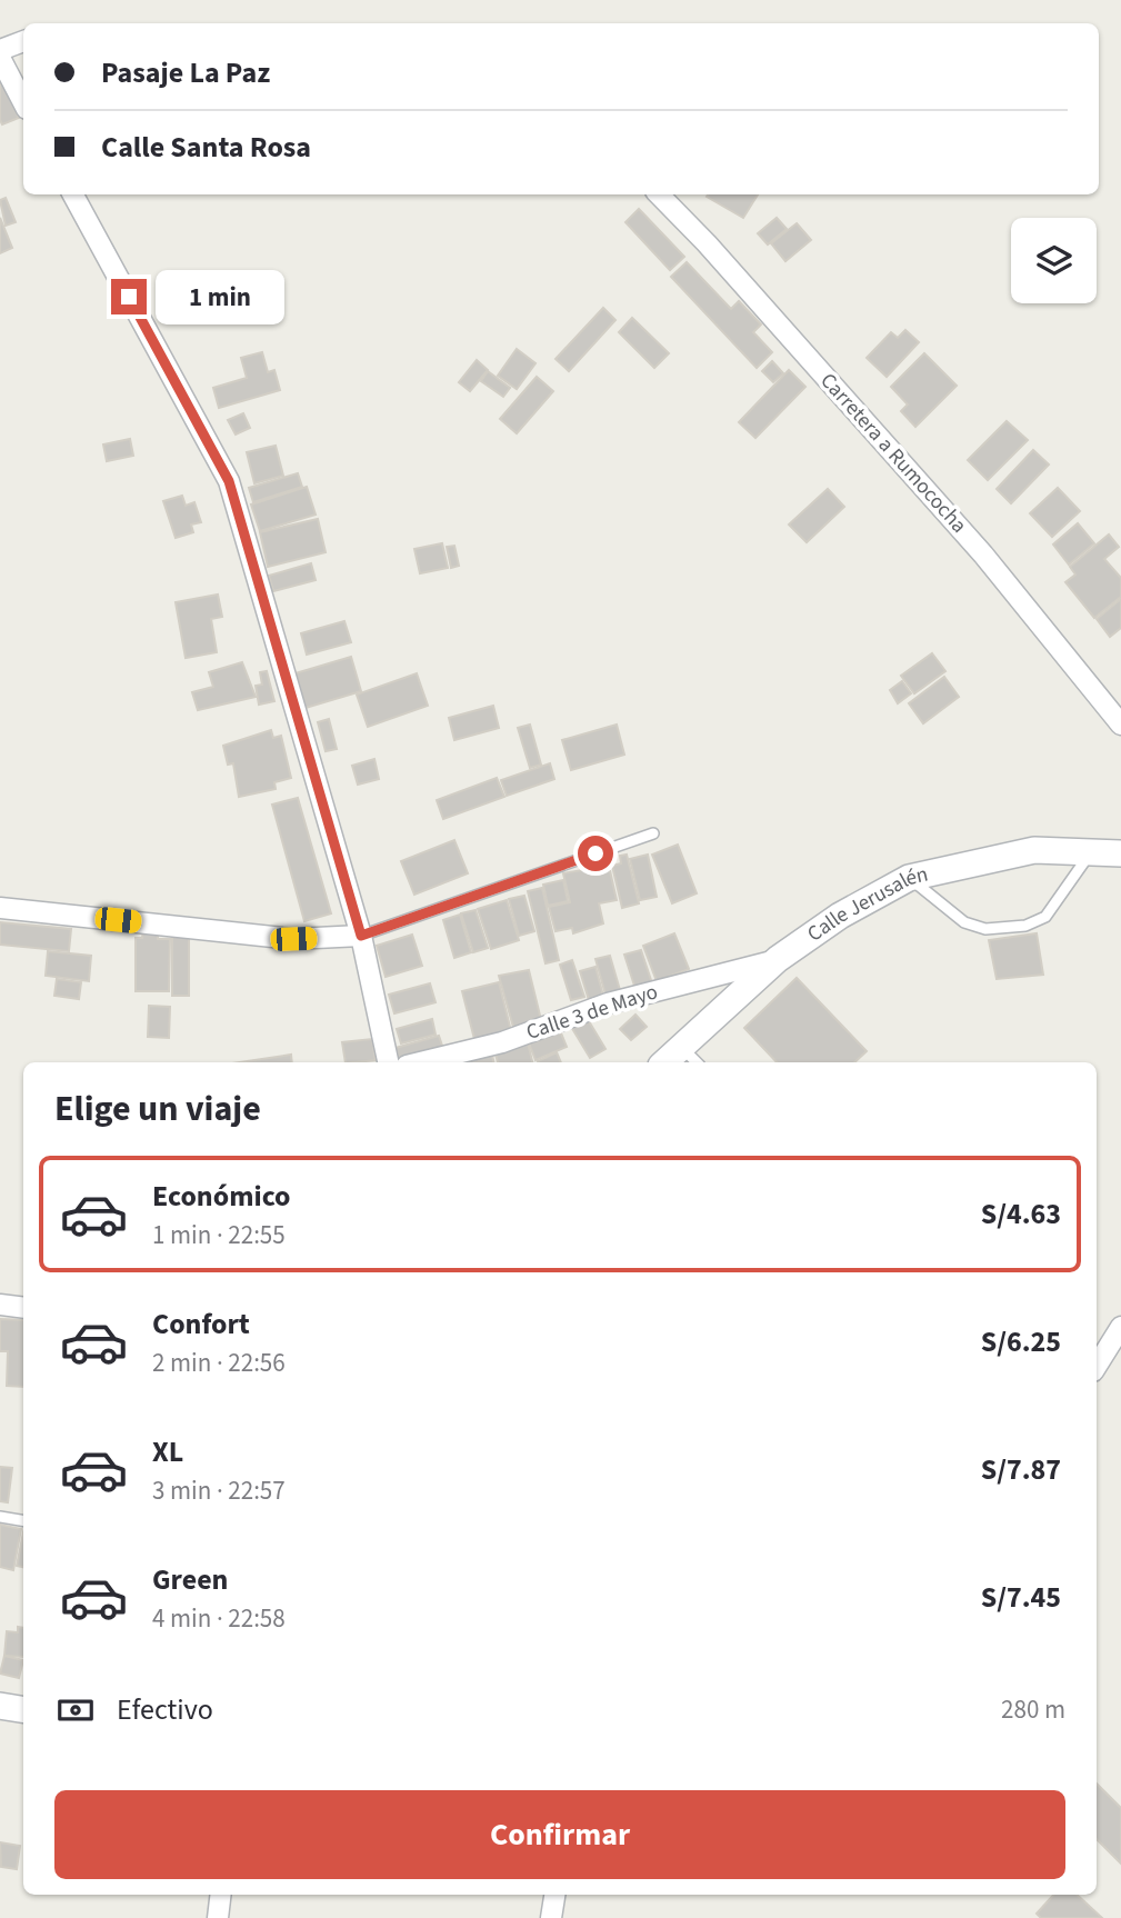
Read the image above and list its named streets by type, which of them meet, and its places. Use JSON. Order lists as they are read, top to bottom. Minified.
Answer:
{"streets":{"street":["Carretera a Rumococha","Calle Jerusalén","Calle 3 de Mayo"]},"crossings":[["Calle Jerusalén","Calle 3 de Mayo"]],"page":{"banner":["Pasaje La Paz","Calle Santa Rosa"],"bubble":"1 min","heading":"Elige un viaje","list":[{"name":"Económico","note":"1 min · 22:55","value":"S/4.63"},{"name":"Confort","note":"2 min · 22:56","value":"S/6.25"},{"name":"XL","note":"3 min · 22:57","value":"S/7.87"},{"name":"Green","note":"4 min · 22:58","value":"S/7.45"}],"pay":["Efectivo","280 m"],"buttons":"Confirmar"}}
